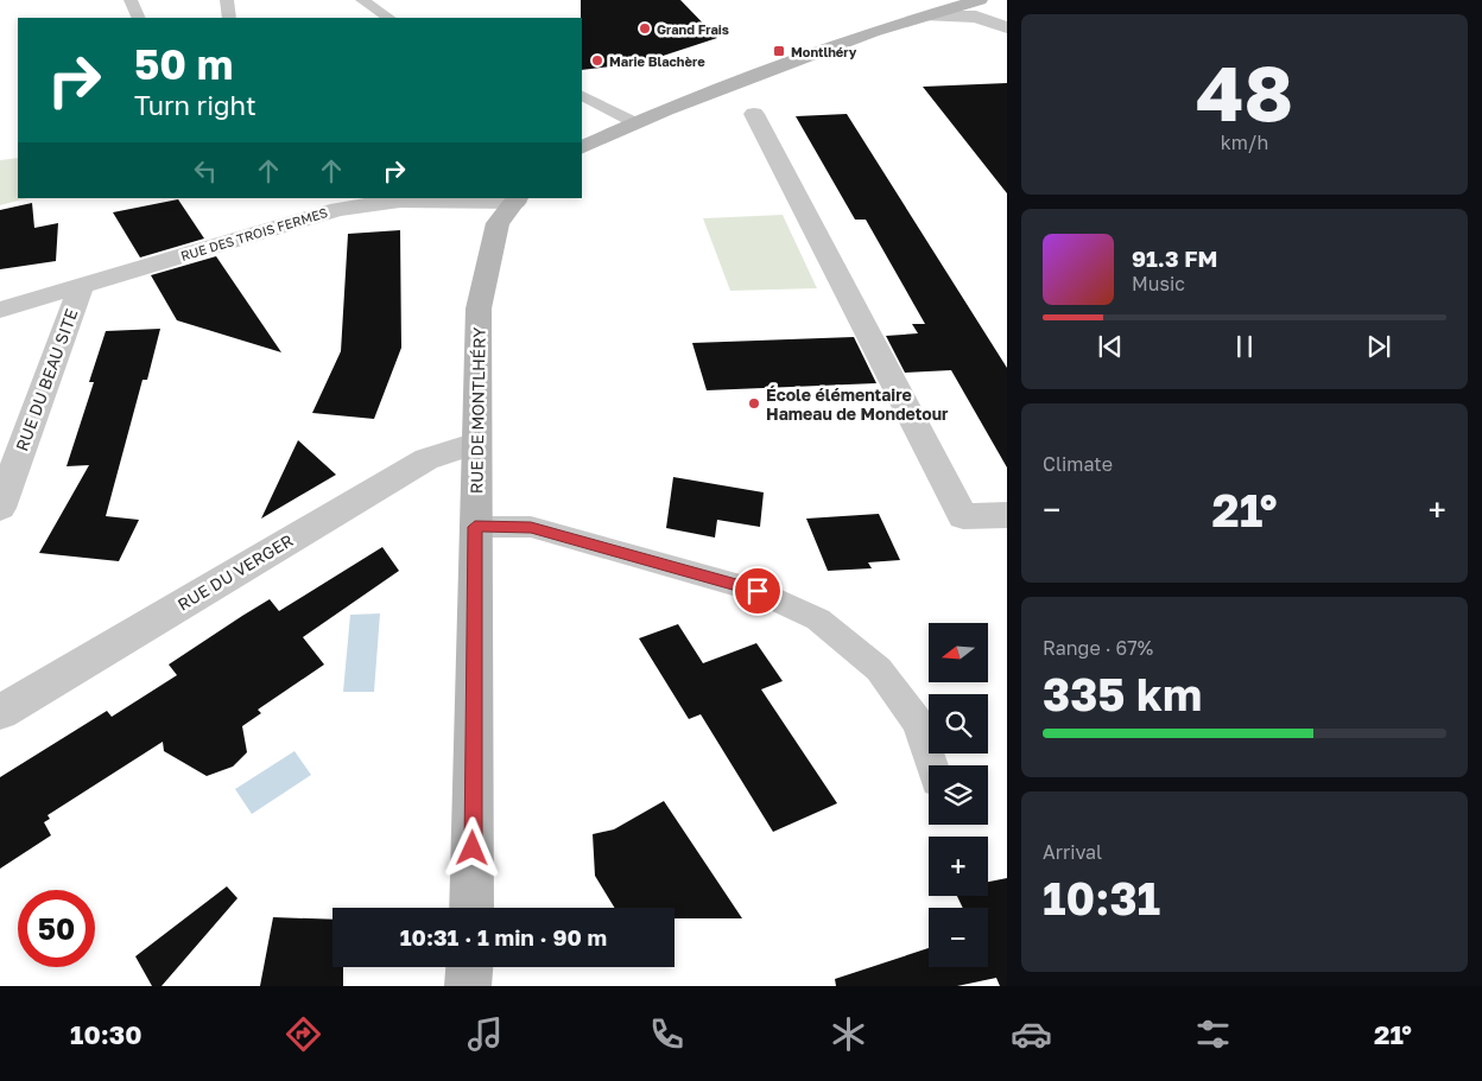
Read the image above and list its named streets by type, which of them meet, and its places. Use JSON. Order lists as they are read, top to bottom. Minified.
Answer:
{"streets":{"main road":["RUE DE MONTLHÉRY"],"street":["RUE DES TROIS FERMES","RUE DU BEAU SITE","RUE DU VERGER"]},"crossings":[["RUE DES TROIS FERMES","RUE DU BEAU SITE"],["RUE DES TROIS FERMES","RUE DE MONTLHÉRY"],["RUE DE MONTLHÉRY","RUE DU VERGER"]],"places":{"other":["Grand Frais","Marie Blachère","École élémentaire Hameau de Mondetour"],"transit":["Montlhéry"]},"north":"left","page":{"tile":[["48","km/h"],"Climate",["Range · 67%","335 km"],["Arrival","10:31"]],"turn":["50 m","Turn right"],"song":["91.3 FM","Music"],"heat":["−","21°","+"],"map_buttons":["+","−"],"limit":"50","trip":"10:31 · 1 min · 90 m","tabs":["10:30","21°"]}}
